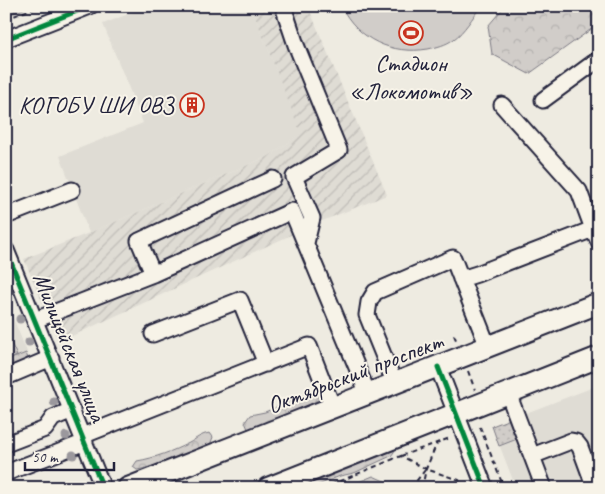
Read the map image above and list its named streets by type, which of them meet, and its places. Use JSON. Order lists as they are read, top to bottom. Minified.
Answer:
{"streets":{"main road":["Октябрьский проспект"],"street":["Милицейская улица"]},"places":{"sports":["Cтадион «Локомотив»"],"building":["КОГОБУ ШИ ОВЗ"]},"scale_bar":"50 m"}
